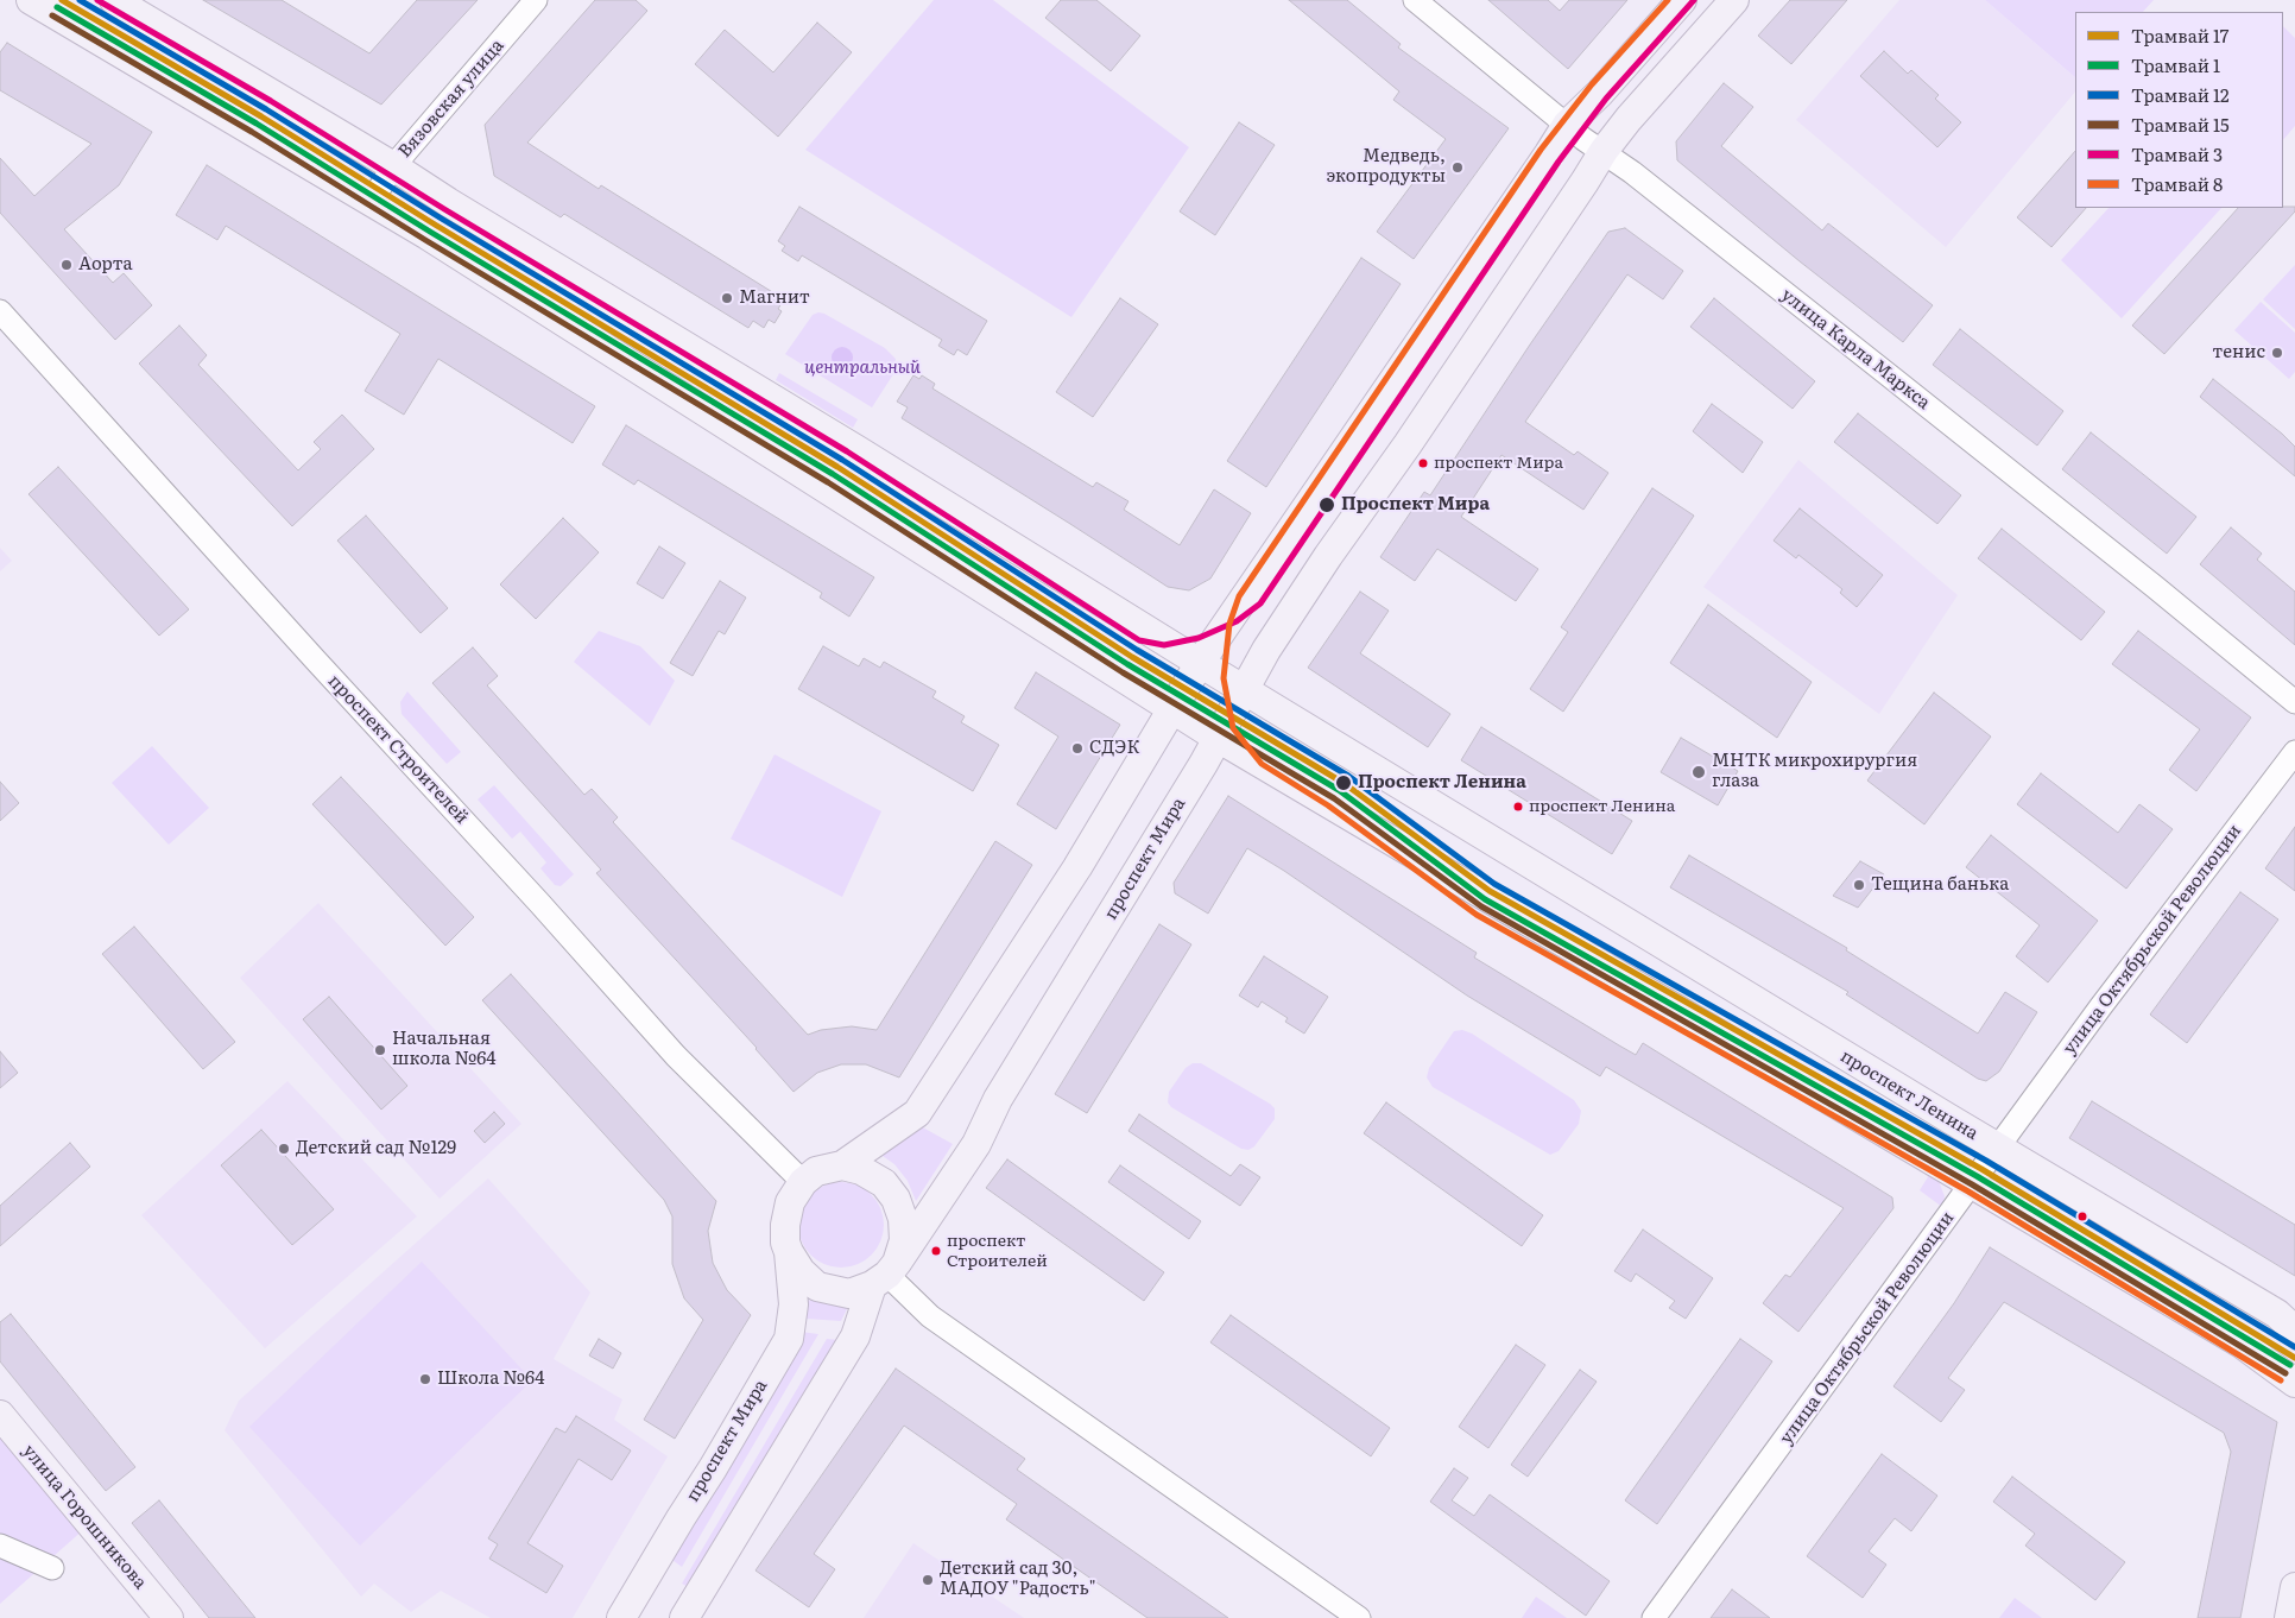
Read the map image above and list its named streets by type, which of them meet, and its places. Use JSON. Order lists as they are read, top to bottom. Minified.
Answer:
{"streets":{"main road":["проспект Мира","проспект Ленина","улица Горошникова"],"street":["Вязовская улица","улица Карла Маркса","проспект Строителей","улица Октябрьской Революции"]},"crossings":[["Вязовская улица","проспект Ленина"],["улица Карла Маркса","проспект Мира"],["проспект Строителей","проспект Мира"],["проспект Мира","проспект Ленина"],["улица Октябрьской Революции","проспект Ленина"]],"parks":["центральный"],"places":["Медведь, экопродукты","Аорта","Магнит","тенис","проспект Мира","Проспект Мира","СДЭК","МНТК микрохирургия глаза","Проспект Ленина","проспект Ленина","Тещина банька","Начальная школа №64","Детский сад №129","проспект Строителей","Школа №64","Детский сад 30, МАДОУ \"Радость\""],"lines":["tram line 17","tram line 12","tram line 3","tram line 8","tram line 1","tram line 15"],"legend":["Трамвай 17","Трамвай 1","Трамвай 12","Трамвай 15","Трамвай 3","Трамвай 8"]}
